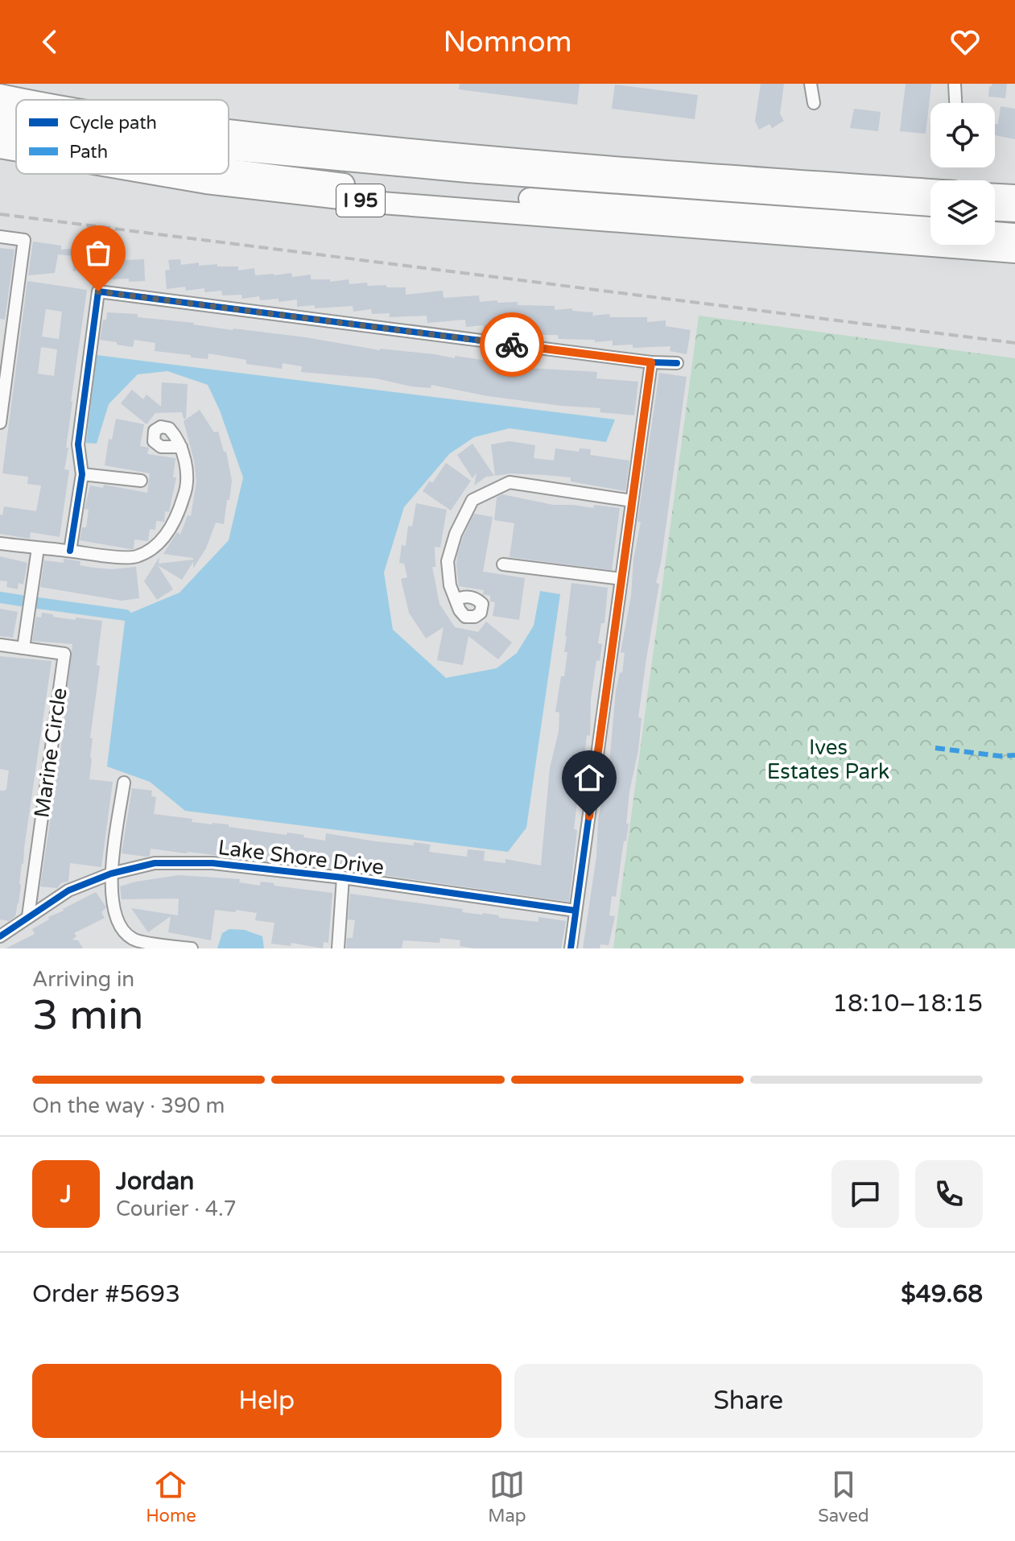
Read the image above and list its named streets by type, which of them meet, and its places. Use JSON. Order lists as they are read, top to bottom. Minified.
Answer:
{"streets":{"highway":["I 95"],"street":["Marine Circle","Lake Shore Drive"]},"crossings":[["Marine Circle","Lake Shore Drive"]],"parks":["Ives Estates Park"],"legend":["Cycle path","Path"],"page":{"header":"Nomnom","heading":["3 min","Arriving in","18:10–18:15"],"panel":["Jordan","Courier · 4.7","Order #5693","$49.68"],"bar":"On the way · 390 m","round":"J","buttons":["Help","Share"],"tabs":["Home","Map","Saved"]}}
